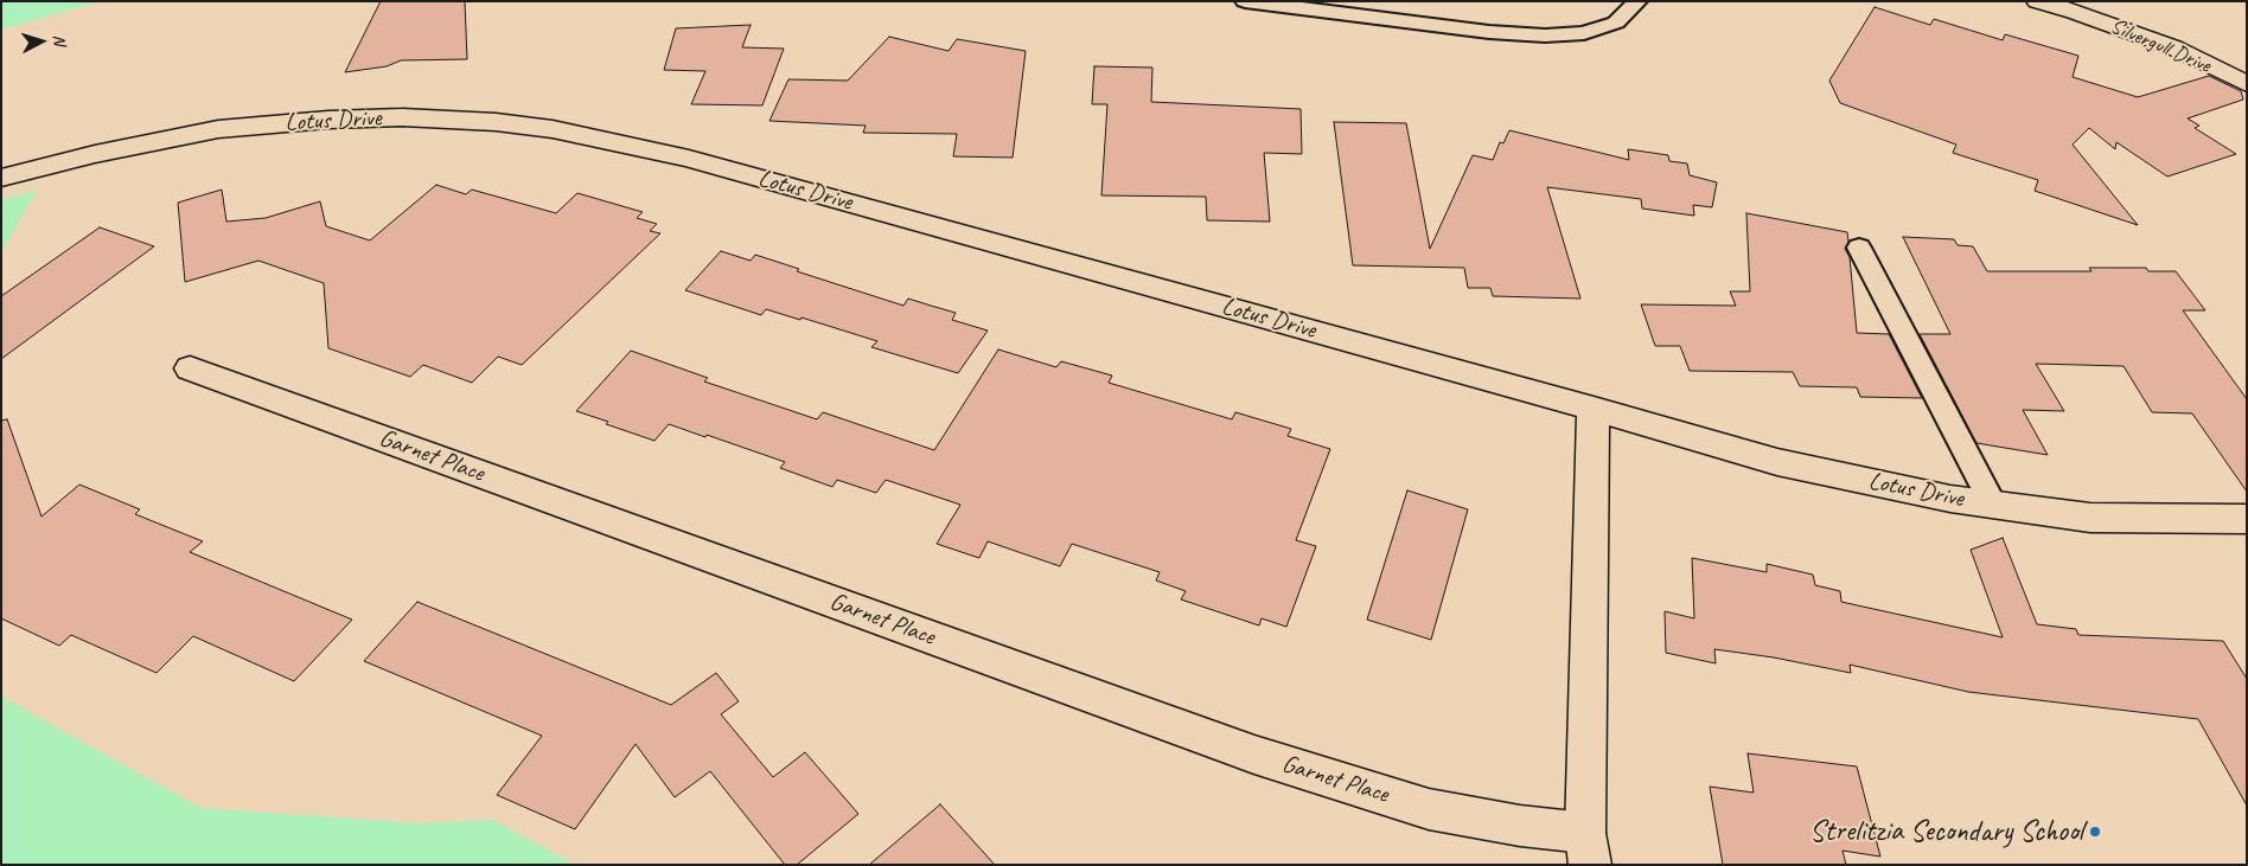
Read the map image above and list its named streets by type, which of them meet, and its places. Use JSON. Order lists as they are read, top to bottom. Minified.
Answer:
{"streets":{"street":["Silvergull Drive","Lotus Drive","Garnet Place"]},"places":["Strelitzia Secondary School"],"north":"right"}
